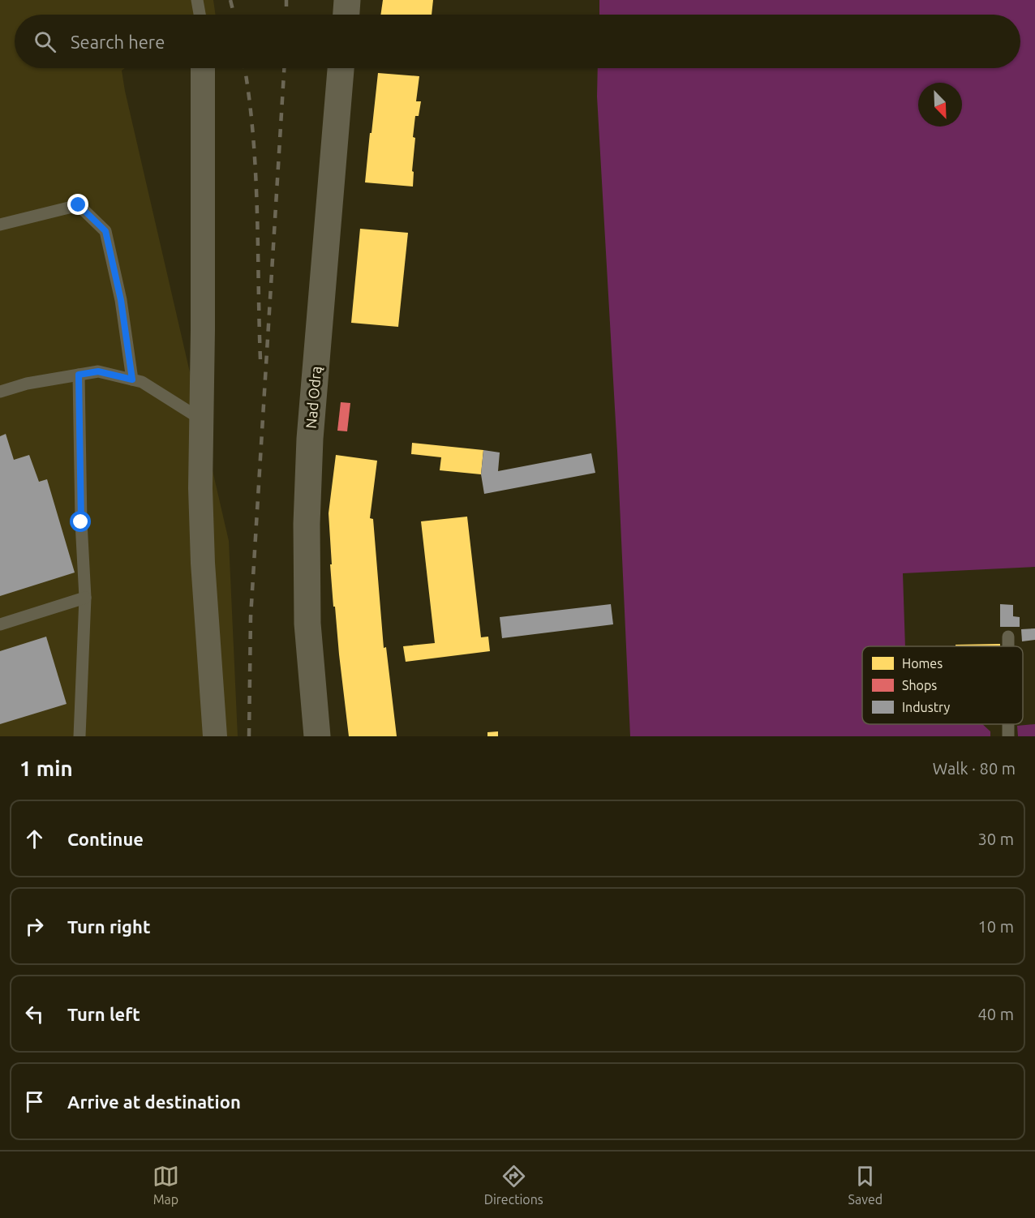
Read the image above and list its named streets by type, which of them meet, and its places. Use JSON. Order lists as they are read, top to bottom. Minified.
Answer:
{"streets":{"street":["Nad Odrą"]},"legend":["Homes","Shops","Industry"],"north":"bottom right","page":{"search":"Search here","heading":["1 min","Walk · 80 m"],"list":[["Continue","30 m"],["Turn right","10 m"],["Turn left","40 m"],"Arrive at destination"],"nav":["Map","Directions","Saved"]}}
